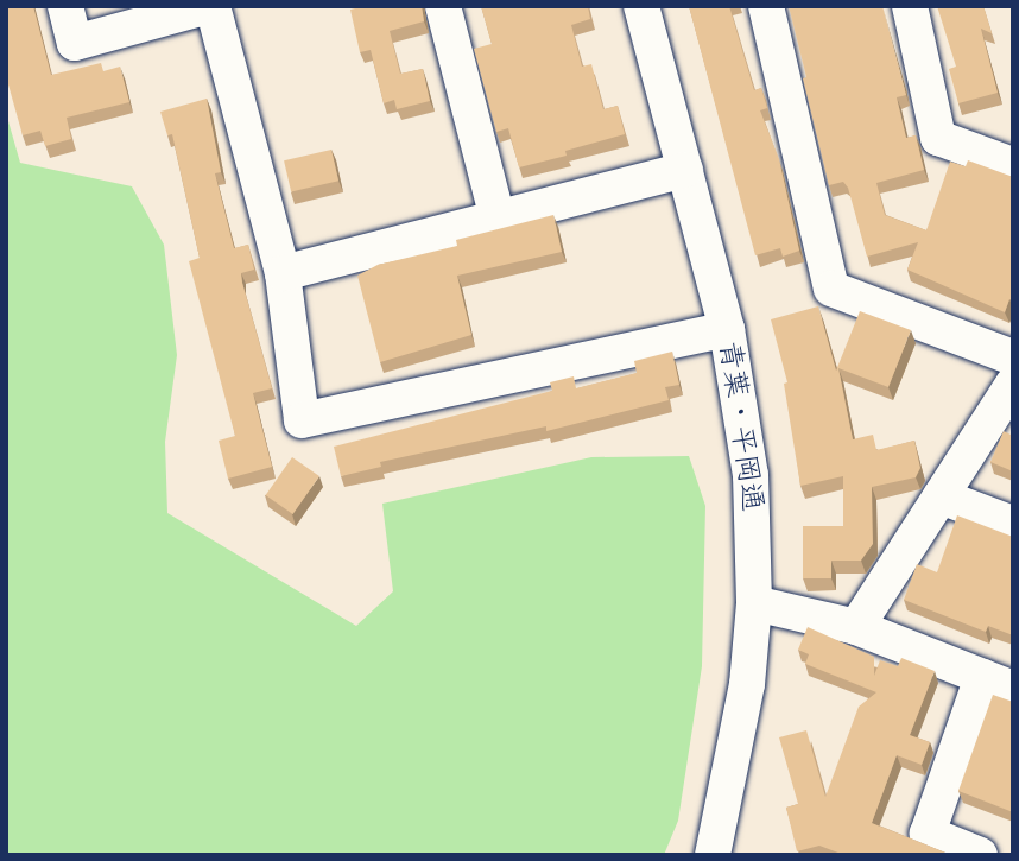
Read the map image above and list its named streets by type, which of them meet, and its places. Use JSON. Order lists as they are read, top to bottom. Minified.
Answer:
{"streets":{"street":["青葉・平岡通"]}}
